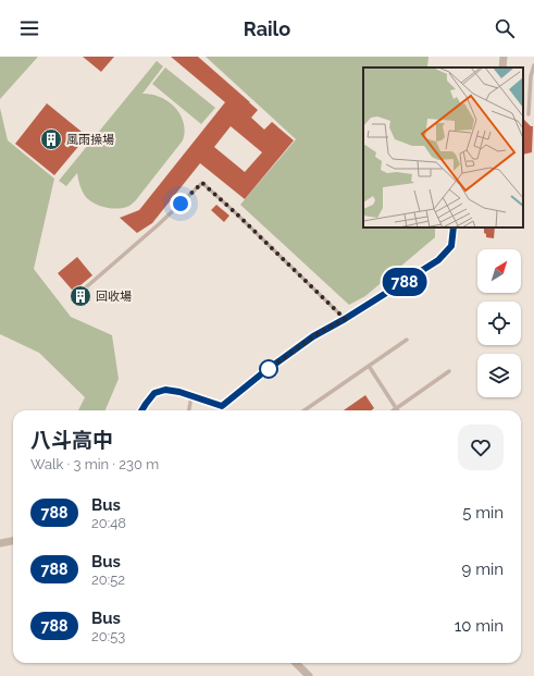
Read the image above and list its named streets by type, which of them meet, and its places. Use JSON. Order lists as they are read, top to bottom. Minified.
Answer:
{"places":{"building":["風雨操場","回收場"]},"lines":["bus line 788"],"north":"top right","page":{"header":"Railo","on_map":"788","heading":["八斗高中","Walk · 3 min · 230 m"],"list":[{"mark":"788","name":"Bus","note":"20:48","value":"5 min"},{"mark":"788","name":"Bus","note":"20:52","value":"9 min"},{"mark":"788","name":"Bus","note":"20:53","value":"10 min"}]}}
